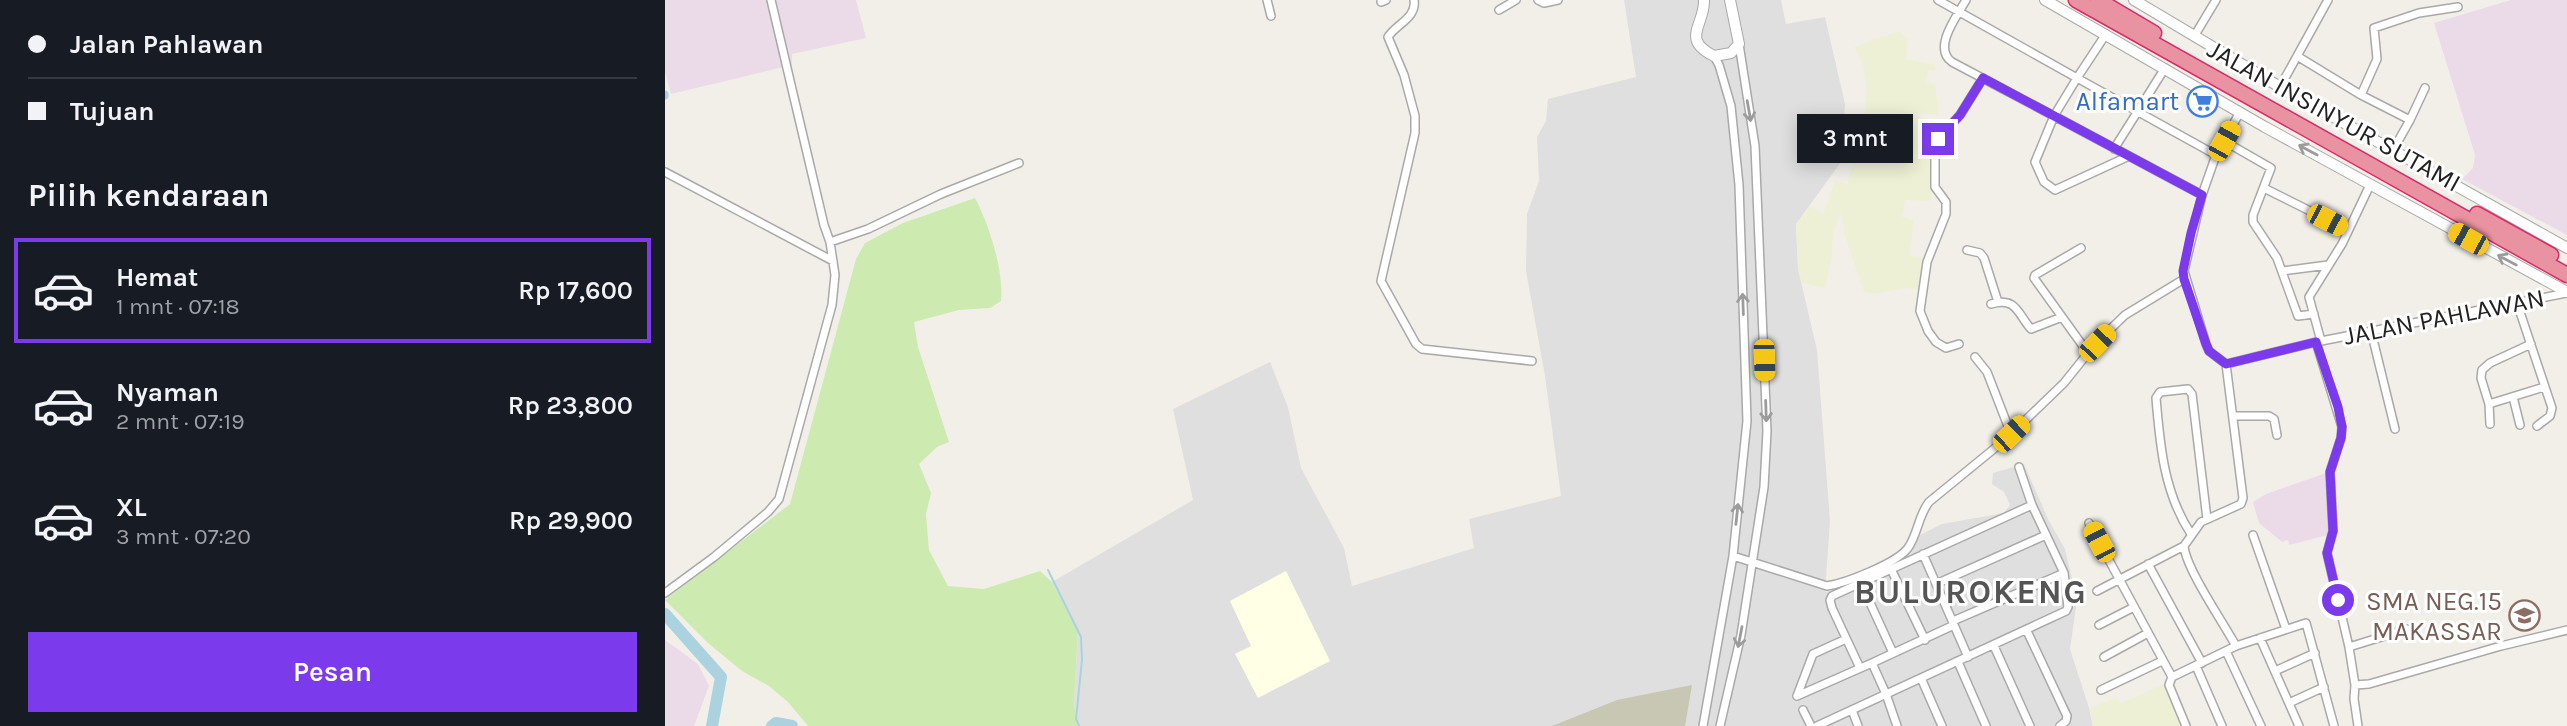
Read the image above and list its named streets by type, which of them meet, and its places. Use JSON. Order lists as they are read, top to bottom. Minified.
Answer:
{"streets":{"highway":["JALAN INSINYUR SUTAMI"],"street":["JALAN PAHLAWAN"]},"districts":["BULUROKENG"],"places":{"supermarket":["Alfamart"],"school or university":["SMA NEG.15 MAKASSAR"]},"page":{"banner":["Jalan Pahlawan","Tujuan"],"bubble":"3 mnt","heading":"Pilih kendaraan","list":[{"name":"Hemat","note":"1 mnt · 07:18","value":"Rp 17,600"},{"name":"Nyaman","note":"2 mnt · 07:19","value":"Rp 23,800"},{"name":"XL","note":"3 mnt · 07:20","value":"Rp 29,900"}],"buttons":"Pesan"}}
